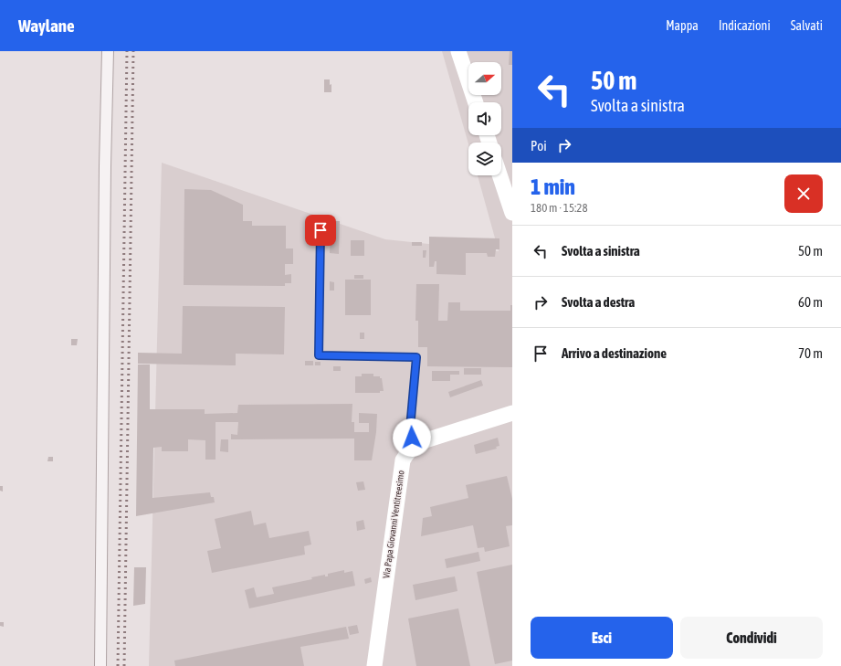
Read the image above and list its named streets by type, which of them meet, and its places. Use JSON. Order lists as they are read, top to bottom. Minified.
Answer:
{"streets":{"street":["Via Papa Giovanni Ventitreesimo"]},"north":"right","page":{"header":"Waylane","nav":["Mappa","Indicazioni","Salvati"],"turn":["50 m","Svolta a sinistra"],"then":"Poi","heading":["1 min","180 m · 15:28"],"list":[{"name":"Svolta a sinistra","value":"50 m"},{"name":"Svolta a destra","value":"60 m"},{"name":"Arrivo a destinazione","value":"70 m"}],"buttons":["Esci","Condividi"]}}
